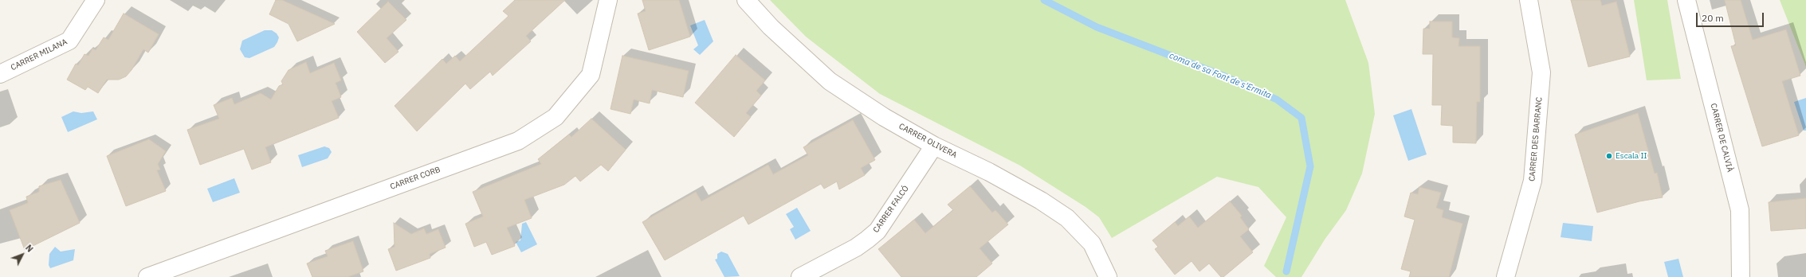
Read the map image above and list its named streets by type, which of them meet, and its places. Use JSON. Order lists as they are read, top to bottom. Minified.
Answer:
{"streets":{"street":["CARRER MILANA","CARRER DE CALVIÀ","CARRER DES BARRANC","CARRER OLIVERA","CARRER CORB","CARRER FALCÓ"]},"crossings":[["CARRER OLIVERA","CARRER FALCÓ"]],"water":["coma de sa Font de s'Ermita"],"places":["Escala II"],"scale_bar":"20 m","north":"top right"}
